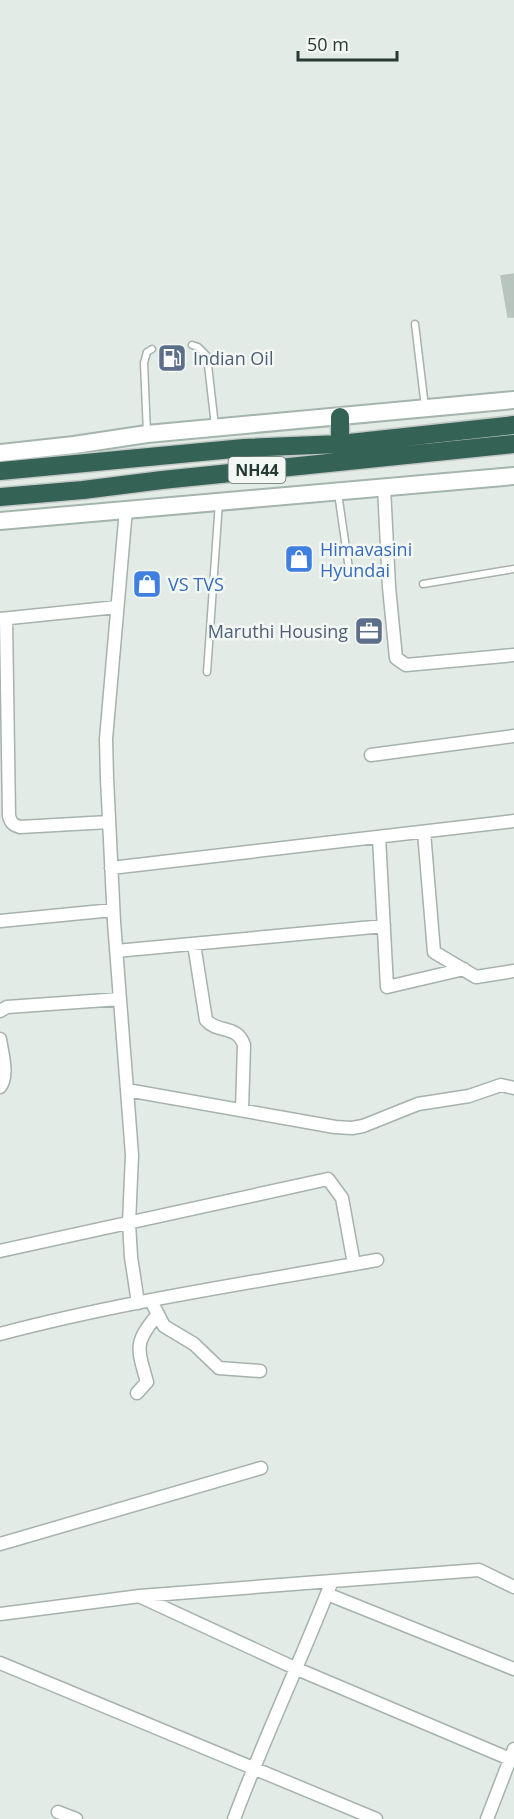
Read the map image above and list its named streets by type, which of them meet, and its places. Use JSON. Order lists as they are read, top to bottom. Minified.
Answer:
{"streets":{"highway":["NH44"]},"places":{"fuel station":["Indian Oil"],"shop":["Himavasini Hyundai","VS TVS"],"office":["Maruthi Housing"]},"scale_bar":"50 m"}
